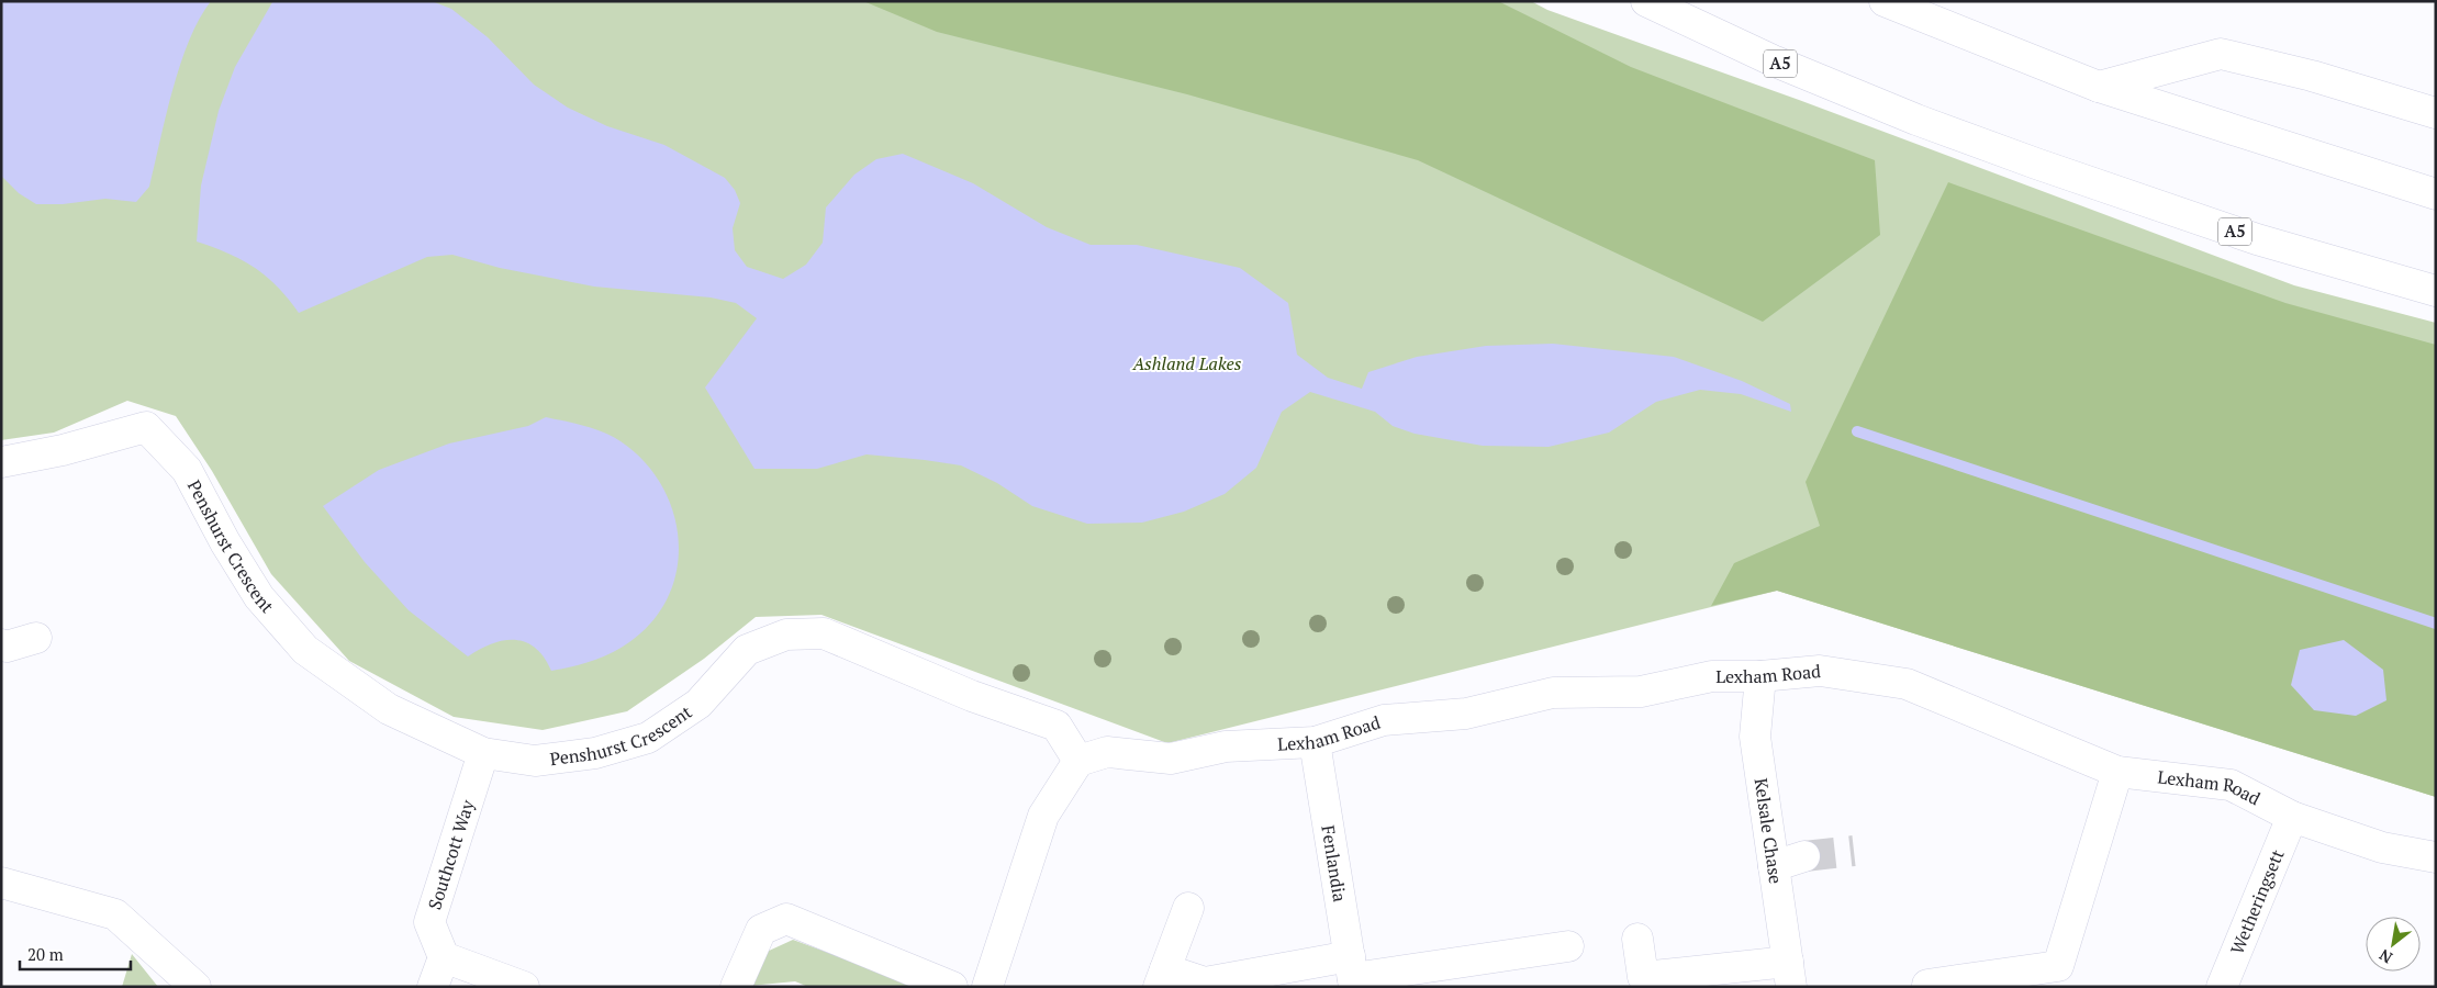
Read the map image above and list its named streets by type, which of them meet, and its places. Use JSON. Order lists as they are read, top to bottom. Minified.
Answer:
{"streets":{"main road":["A5","Penshurst Crescent","Lexham Road","Kelsale Chase","Southcott Way","Fenlandia","Wetheringsett"]},"crossings":[["Penshurst Crescent","Lexham Road"],["Penshurst Crescent","Southcott Way"],["Lexham Road","Kelsale Chase"],["Lexham Road","Fenlandia"],["Lexham Road","Wetheringsett"]],"parks":["Ashland Lakes"],"scale_bar":"20 m","north":"bottom left"}
